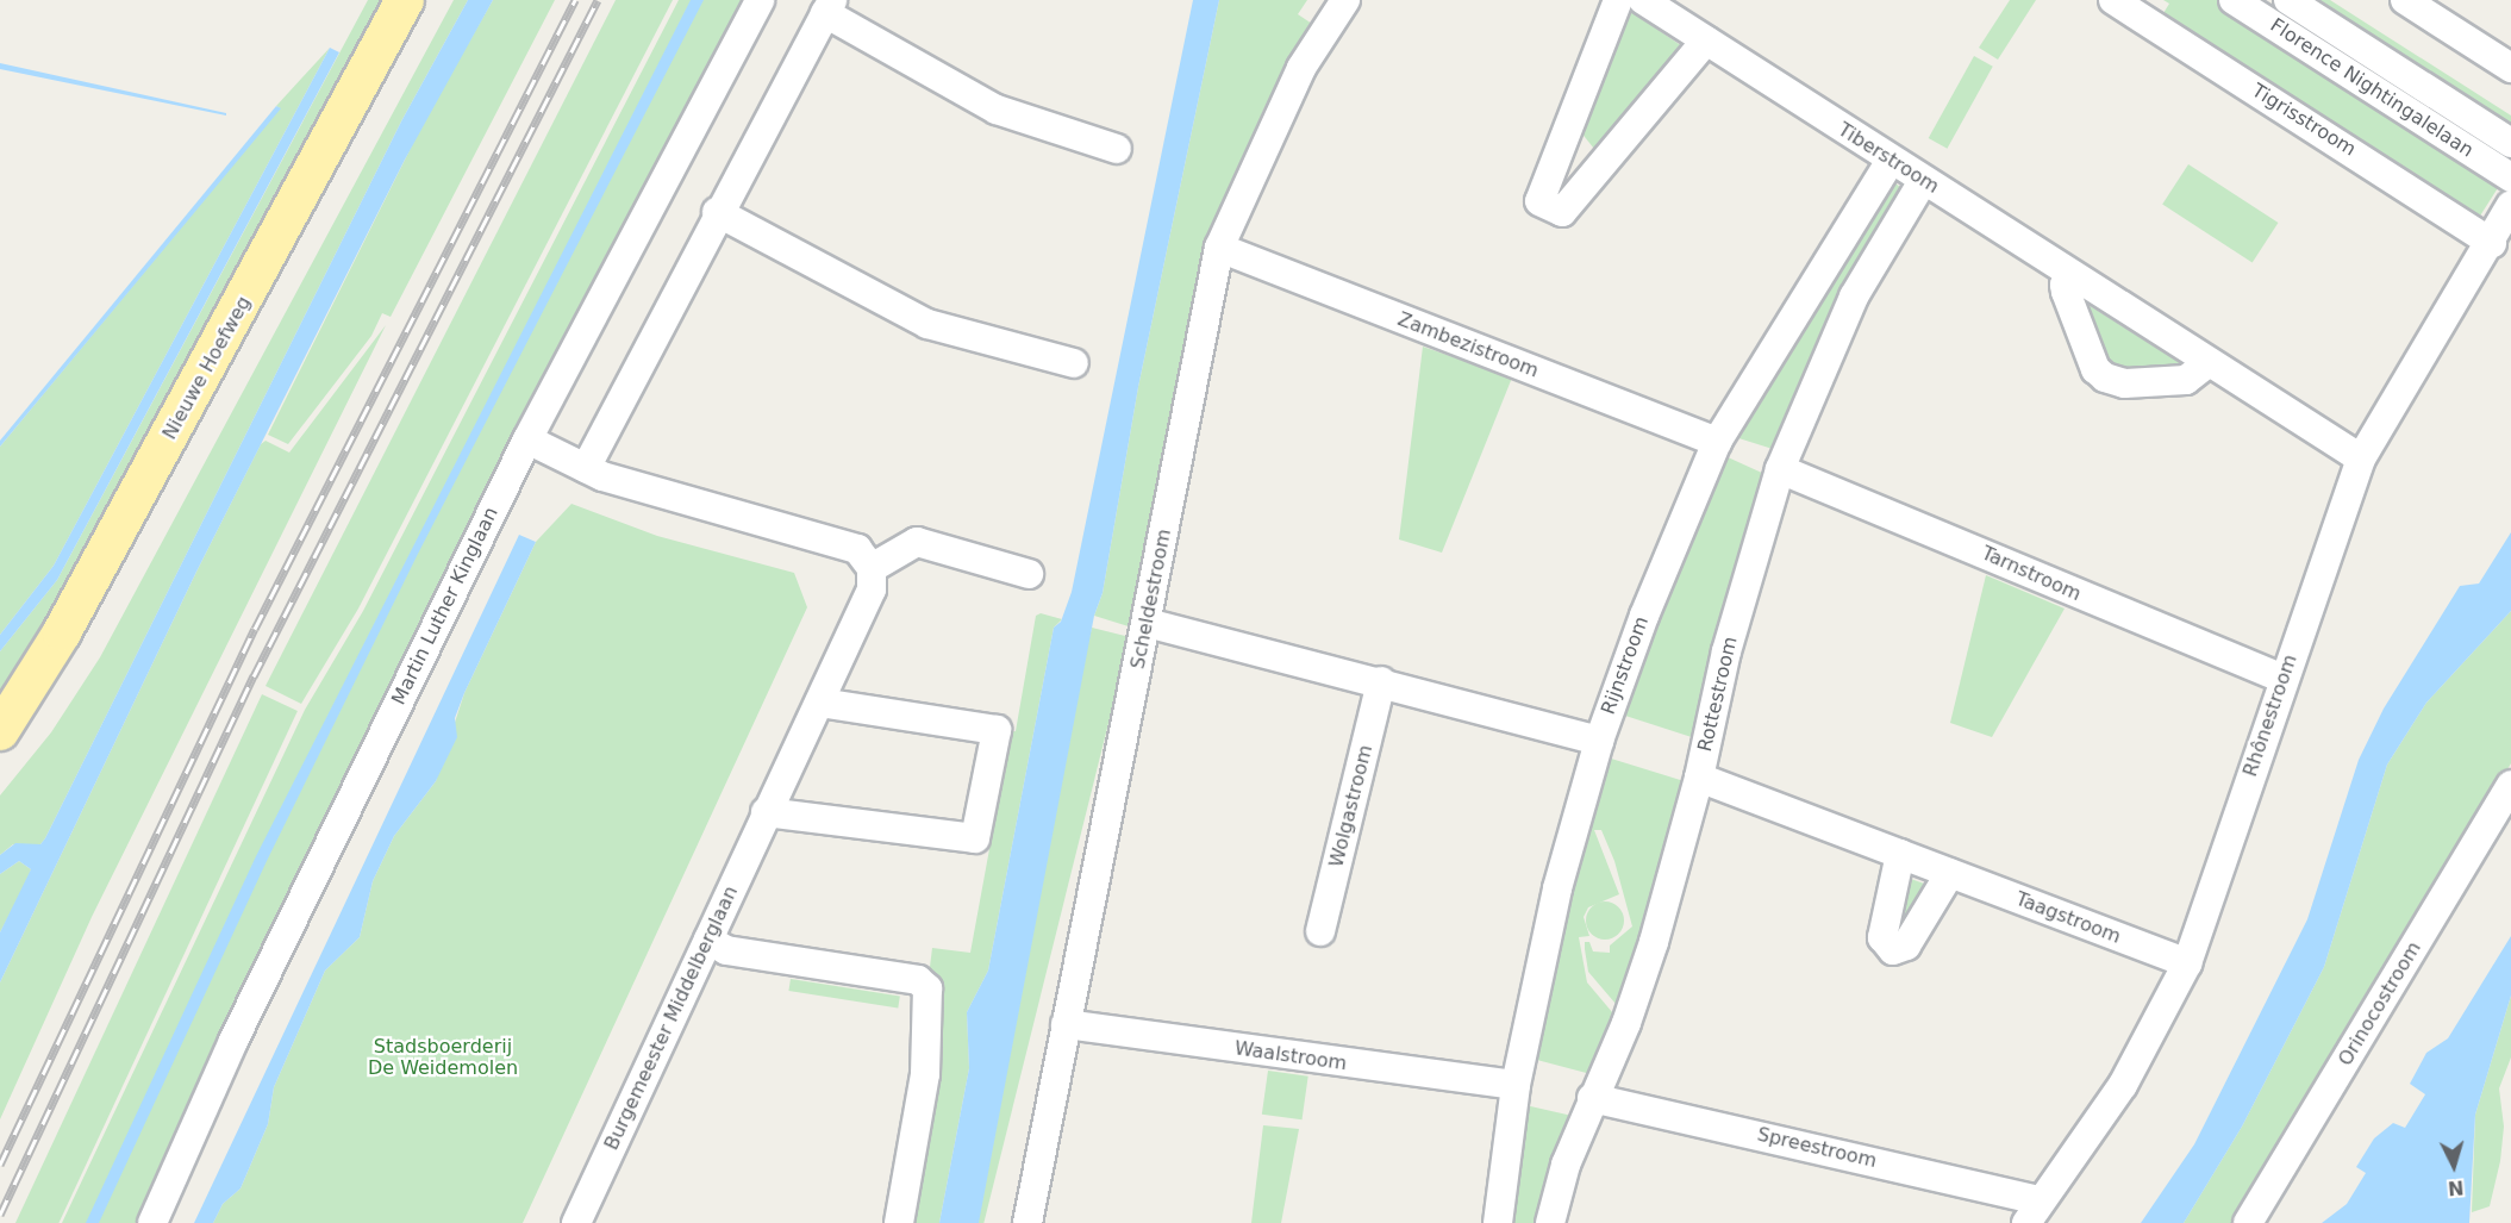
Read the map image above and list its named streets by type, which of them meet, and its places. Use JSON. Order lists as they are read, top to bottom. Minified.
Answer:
{"streets":{"main road":["Nieuwe Hoefweg"],"street":["Florence Nightingalelaan","Tigrisstroom","Tiberstroom","Zambezistroom","Tarnstroom","Scheldestroom","Martin Luther Kinglaan","Rijnstroom","Rottestroom","Rhônestroom","Wolgastroom","Taagstroom","Orinocostroom","Burgemeester Middelberglaan","Waalstroom","Spreestroom"]},"crossings":[["Tigrisstroom","Rhônestroom"],["Tiberstroom","Rijnstroom"],["Tiberstroom","Rottestroom"],["Tiberstroom","Rhônestroom"],["Zambezistroom","Scheldestroom"],["Zambezistroom","Rijnstroom"],["Tarnstroom","Rottestroom"],["Tarnstroom","Rhônestroom"],["Scheldestroom","Waalstroom"],["Rijnstroom","Waalstroom"],["Rottestroom","Taagstroom"],["Rottestroom","Spreestroom"],["Rhônestroom","Taagstroom"],["Rhônestroom","Spreestroom"]],"parks":["Stadsboerderij De Weidemolen"],"north":"bottom"}
